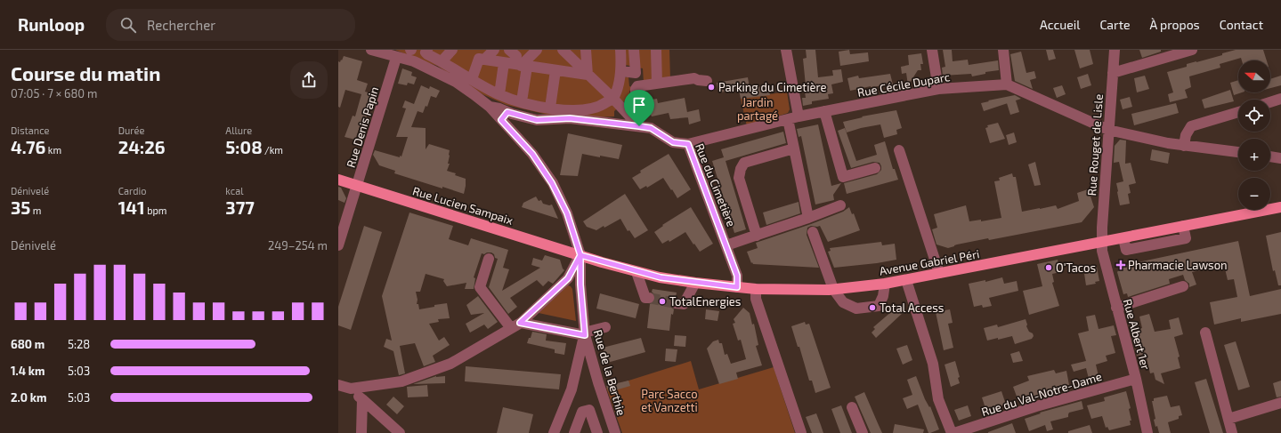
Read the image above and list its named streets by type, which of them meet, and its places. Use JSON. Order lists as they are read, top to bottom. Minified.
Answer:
{"streets":{"main road":["Rue Lucien Sampaix","Avenue Gabriel Péri"],"street":["Rue Cécile Duparc","Rue Denis Papin","Rue Rouget de Lisle","Rue du Cimetière","Rue Albert 1er","Rue de la Berthie","Rue du Val-Notre-Dame"]},"crossings":[["Rue Cécile Duparc","Rue Rouget de Lisle"],["Rue Cécile Duparc","Rue du Cimetière"],["Rue Denis Papin","Rue Lucien Sampaix"],["Rue Denis Papin","Rue de la Berthie"],["Rue Rouget de Lisle","Avenue Gabriel Péri"],["Rue Rouget de Lisle","Rue Albert 1er"],["Rue du Cimetière","Avenue Gabriel Péri"],["Rue du Cimetière","Rue de la Berthie"],["Rue Lucien Sampaix","Avenue Gabriel Péri"],["Rue Lucien Sampaix","Rue de la Berthie"],["Avenue Gabriel Péri","Rue Albert 1er"],["Avenue Gabriel Péri","Rue de la Berthie"],["Rue Albert 1er","Rue du Val-Notre-Dame"]],"parks":["Jardin partagé","Parc Sacco et Vanzetti"],"places":{"other":["Parking du Cimetière","O'Tacos","TotalEnergies","Total Access"],"health":["Pharmacie Lawson"]},"north":"left","page":{"header":"Runloop","search":"Rechercher","nav":["Accueil","Carte","À propos","Contact"],"heading":["Course du matin","07:05 · 7 × 680 m"],"map_buttons":["+","−"],"stats":[["Distance","4.76 km"],["Durée","24:26"],["Allure","5:08 /km"],["Dénivelé","35 m"],["Cardio","141 bpm"],["kcal","377"]],"chart":["Dénivelé","249–254 m"],"list":[{"name":"680 m","note":"5:28"},{"name":"1.4 km","note":"5:03"},{"name":"2.0 km","note":"5:03"}]}}
